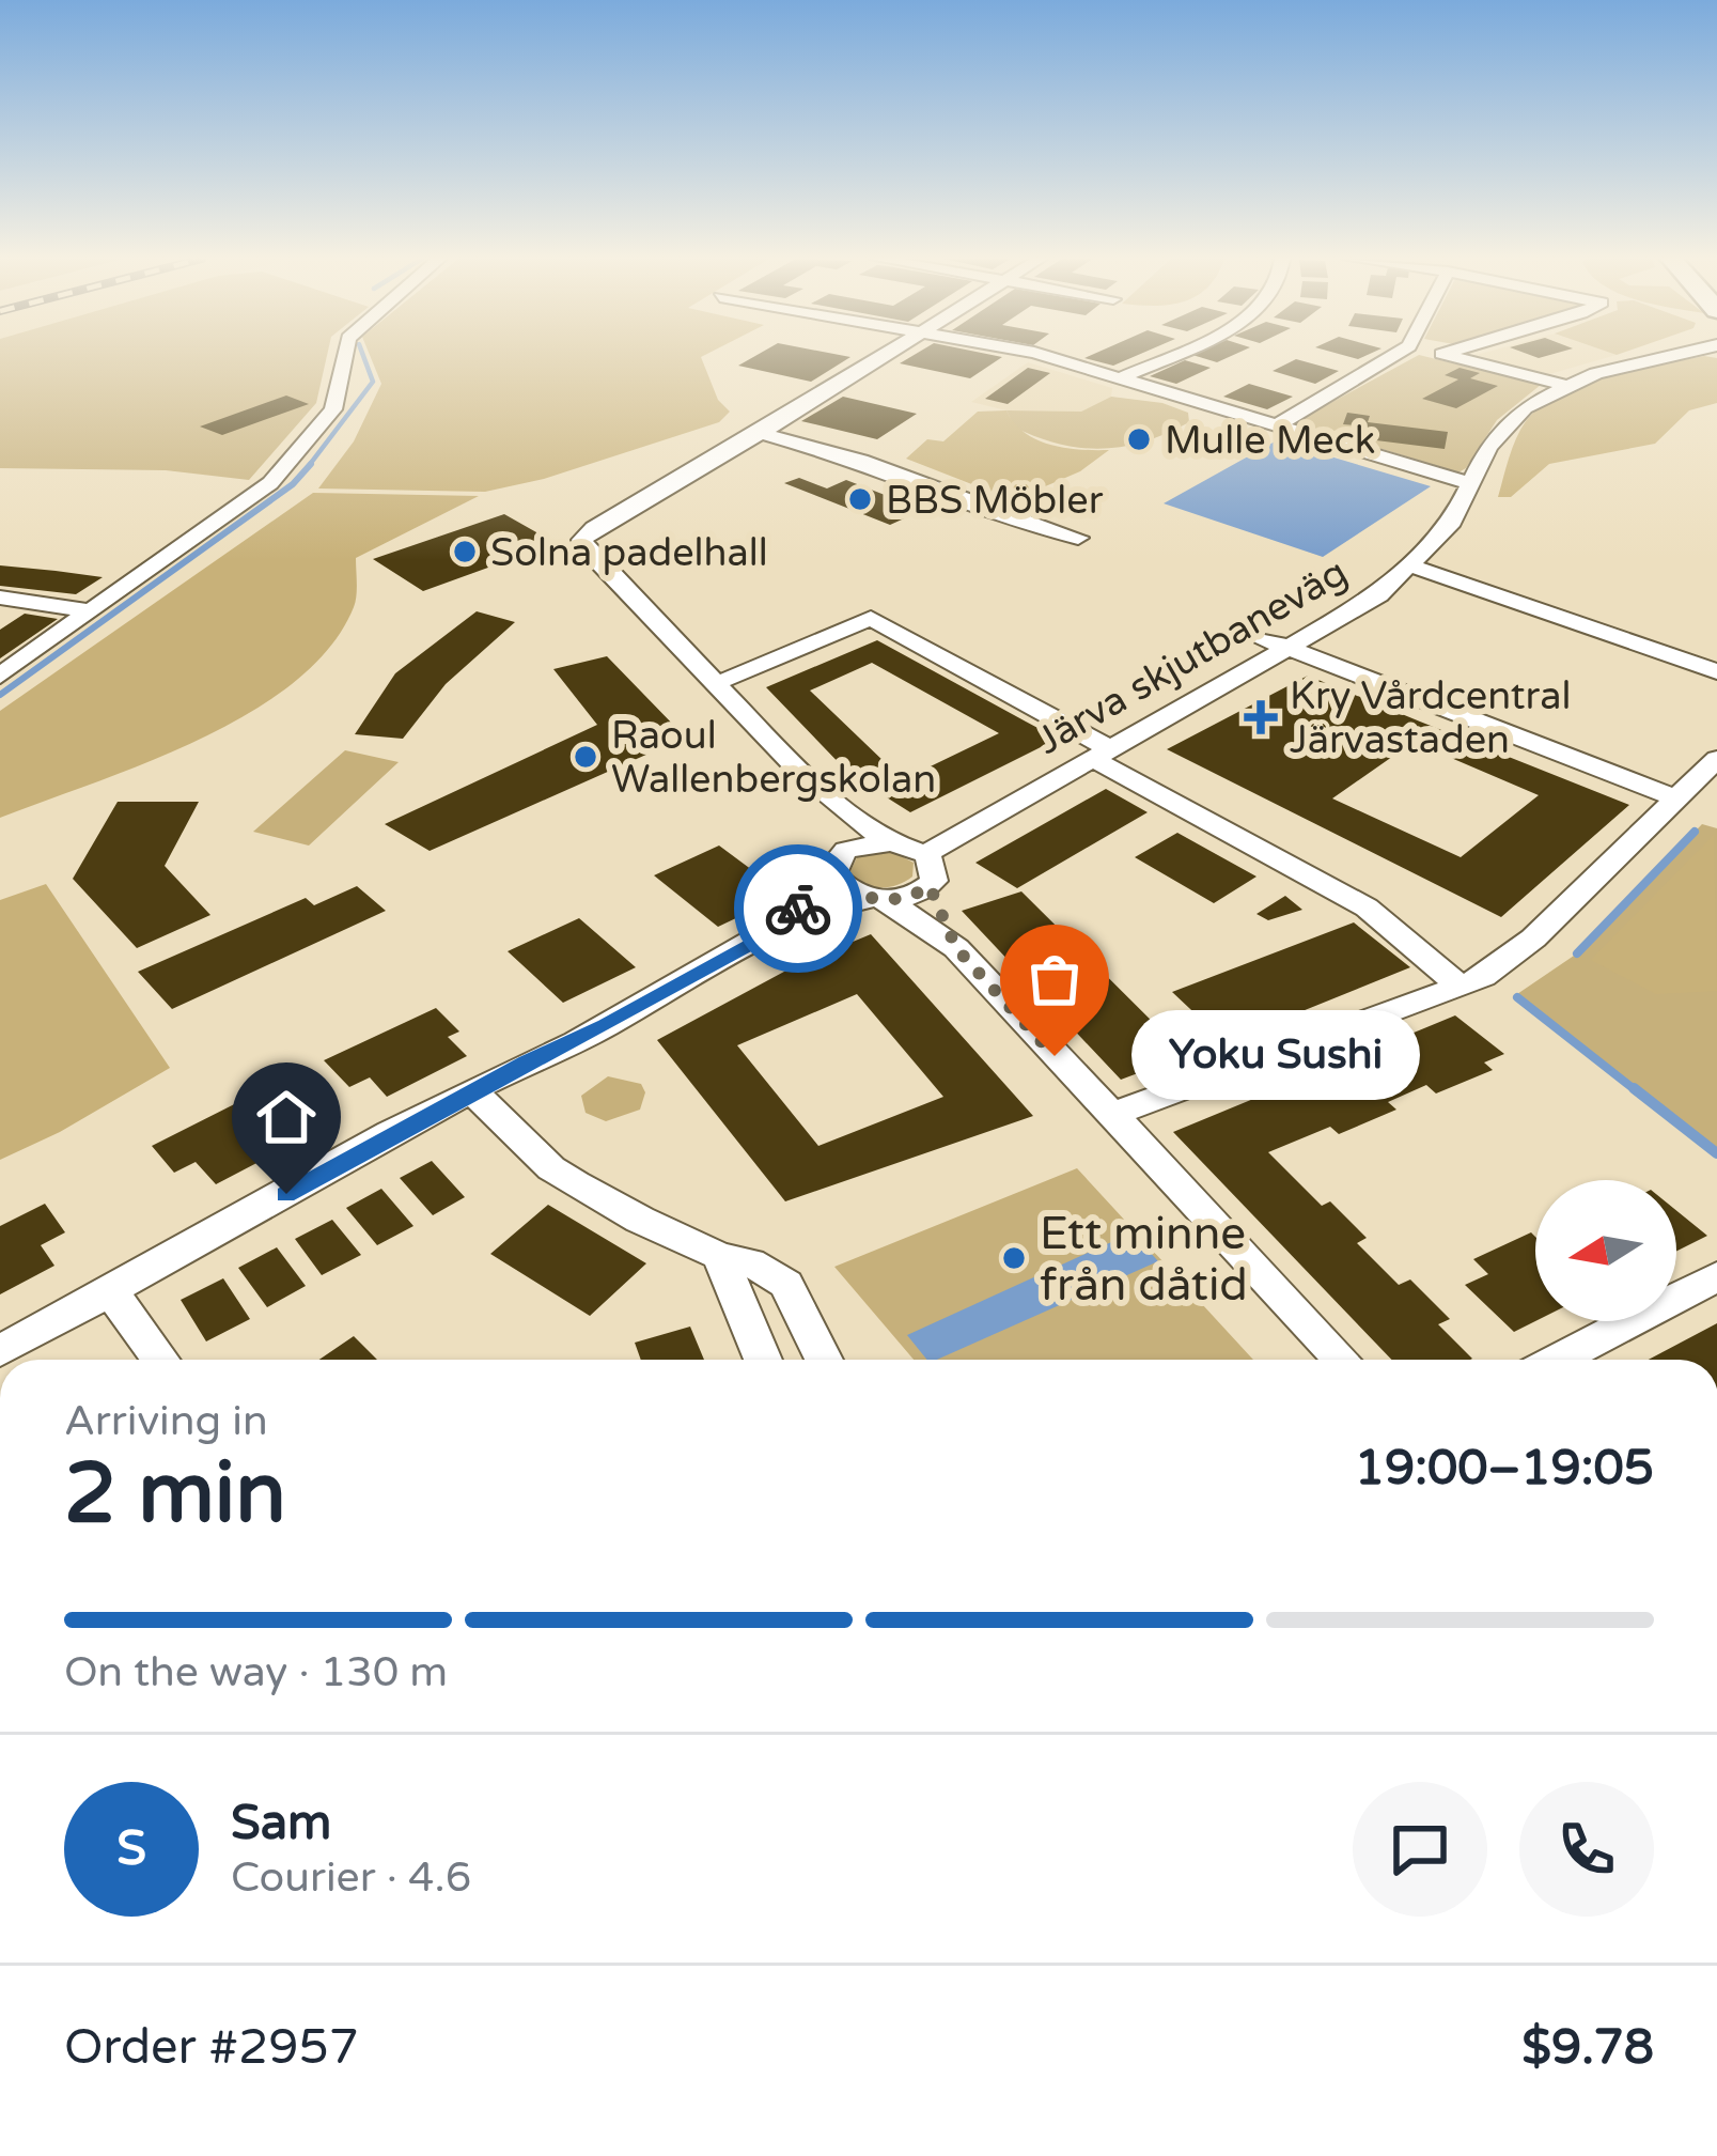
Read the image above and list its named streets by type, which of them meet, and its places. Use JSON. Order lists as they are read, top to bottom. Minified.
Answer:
{"streets":{"street":["Järva skjutbaneväg"]},"places":{"other":["Mulle Meck","BBS Möbler","Solna padelhall","Raoul Wallenbergskolan","Yoku Sushi","Ett minne från dåtid"],"health":["Kry Vårdcentral Järvastaden"]},"north":"left","page":{"bubble":"Yoku Sushi","heading":["2 min","Arriving in","19:00–19:05"],"panel":["Sam","Courier · 4.6","Order #2957","$9.78"],"bar":"On the way · 130 m","round":"S"}}
